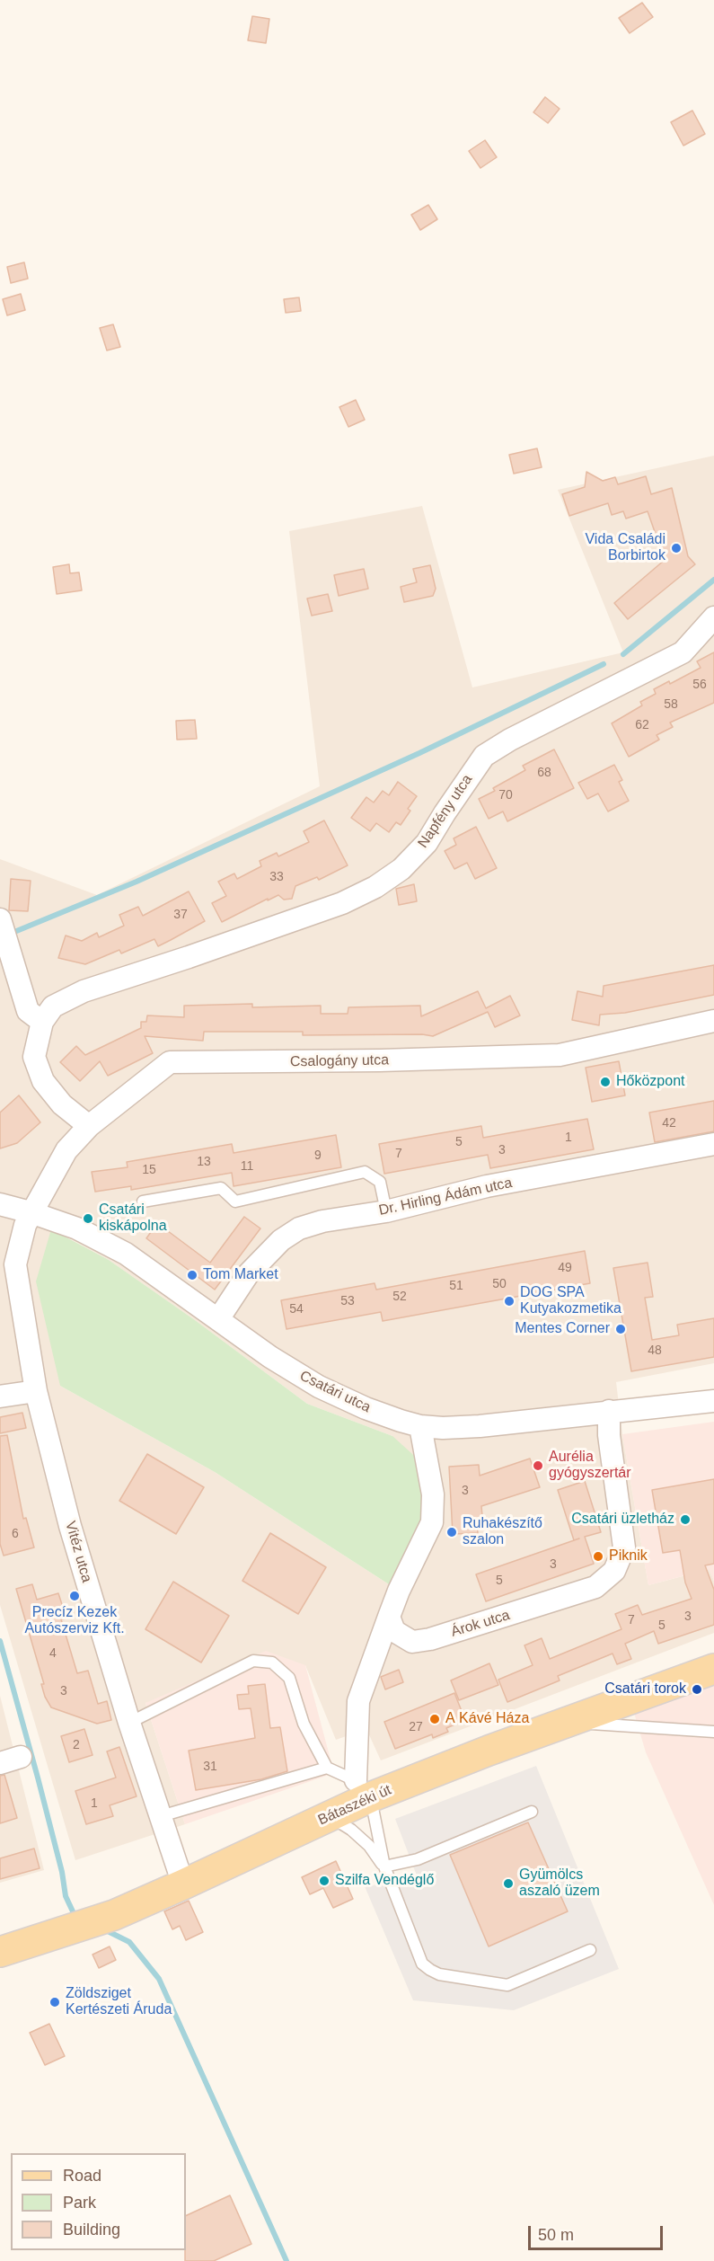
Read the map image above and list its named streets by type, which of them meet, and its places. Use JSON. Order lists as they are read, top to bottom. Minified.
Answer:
{"streets":{"main road":["Bátaszéki út"],"street":["Napfény utca","Csalogány utca","Dr. Hirling Ádám utca","Csatári utca","Vitéz utca","Árok utca"]},"crossings":[["Csalogány utca","Csatári utca"],["Csalogány utca","Vitéz utca"],["Dr. Hirling Ádám utca","Csatári utca"],["Csatári utca","Vitéz utca"],["Csatári utca","Árok utca"],["Vitéz utca","Bátaszéki út"]],"places":["Vida Családi Borbirtok","Hőközpont","Csatári kiskápolna","Tom Market","DOG SPA Kutyakozmetika","Mentes Corner","Aurélia gyógyszertár","Csatári üzletház","Ruhakészítő szalon","Piknik","Precíz Kezek Autószerviz Kft.","Csatári torok","A Kávé Háza","Szilfa Vendéglő","Gyümölcs aszaló üzem","Zöldsziget Kertészeti Áruda"],"house_numbers":["56","58","62","68","70","33","37","42","1","5","3","7","9","13","11","15","49","50","51","52","53","54","48","3","6","3","5","3","7","5","4","3","27","2","31","1"],"legend":["Road","Park","Building"],"scale_bar":"50 m"}
